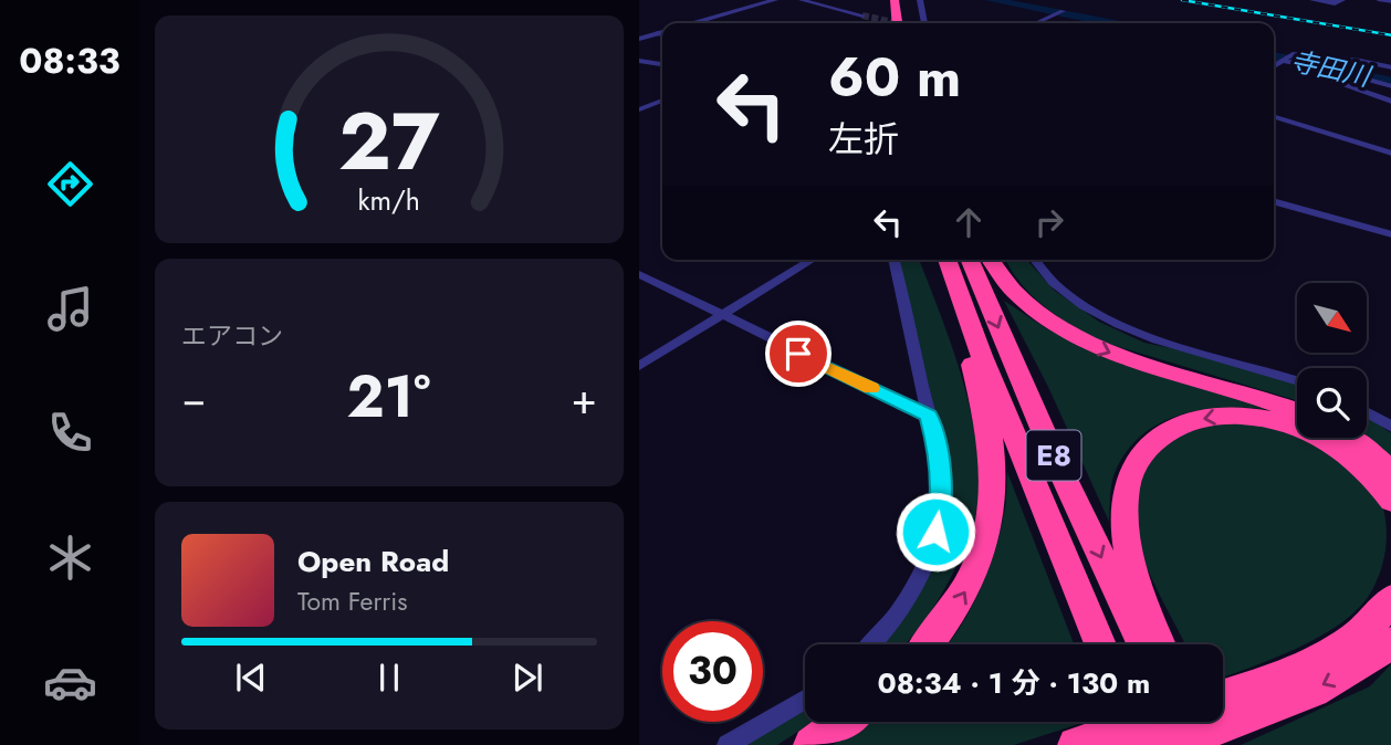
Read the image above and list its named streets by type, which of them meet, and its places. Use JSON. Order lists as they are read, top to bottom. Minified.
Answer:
{"streets":{"highway":["E8"]},"water":["寺田川"],"north":"bottom right","page":{"tabs":"08:33","turn":["60 m","左折"],"tile":"エアコン","heat":["−","21°","+"],"song":["Open Road","Tom Ferris"],"limit":"30","trip":"08:34 · 1 分 · 130 m","gauge":["27","km/h"]}}
